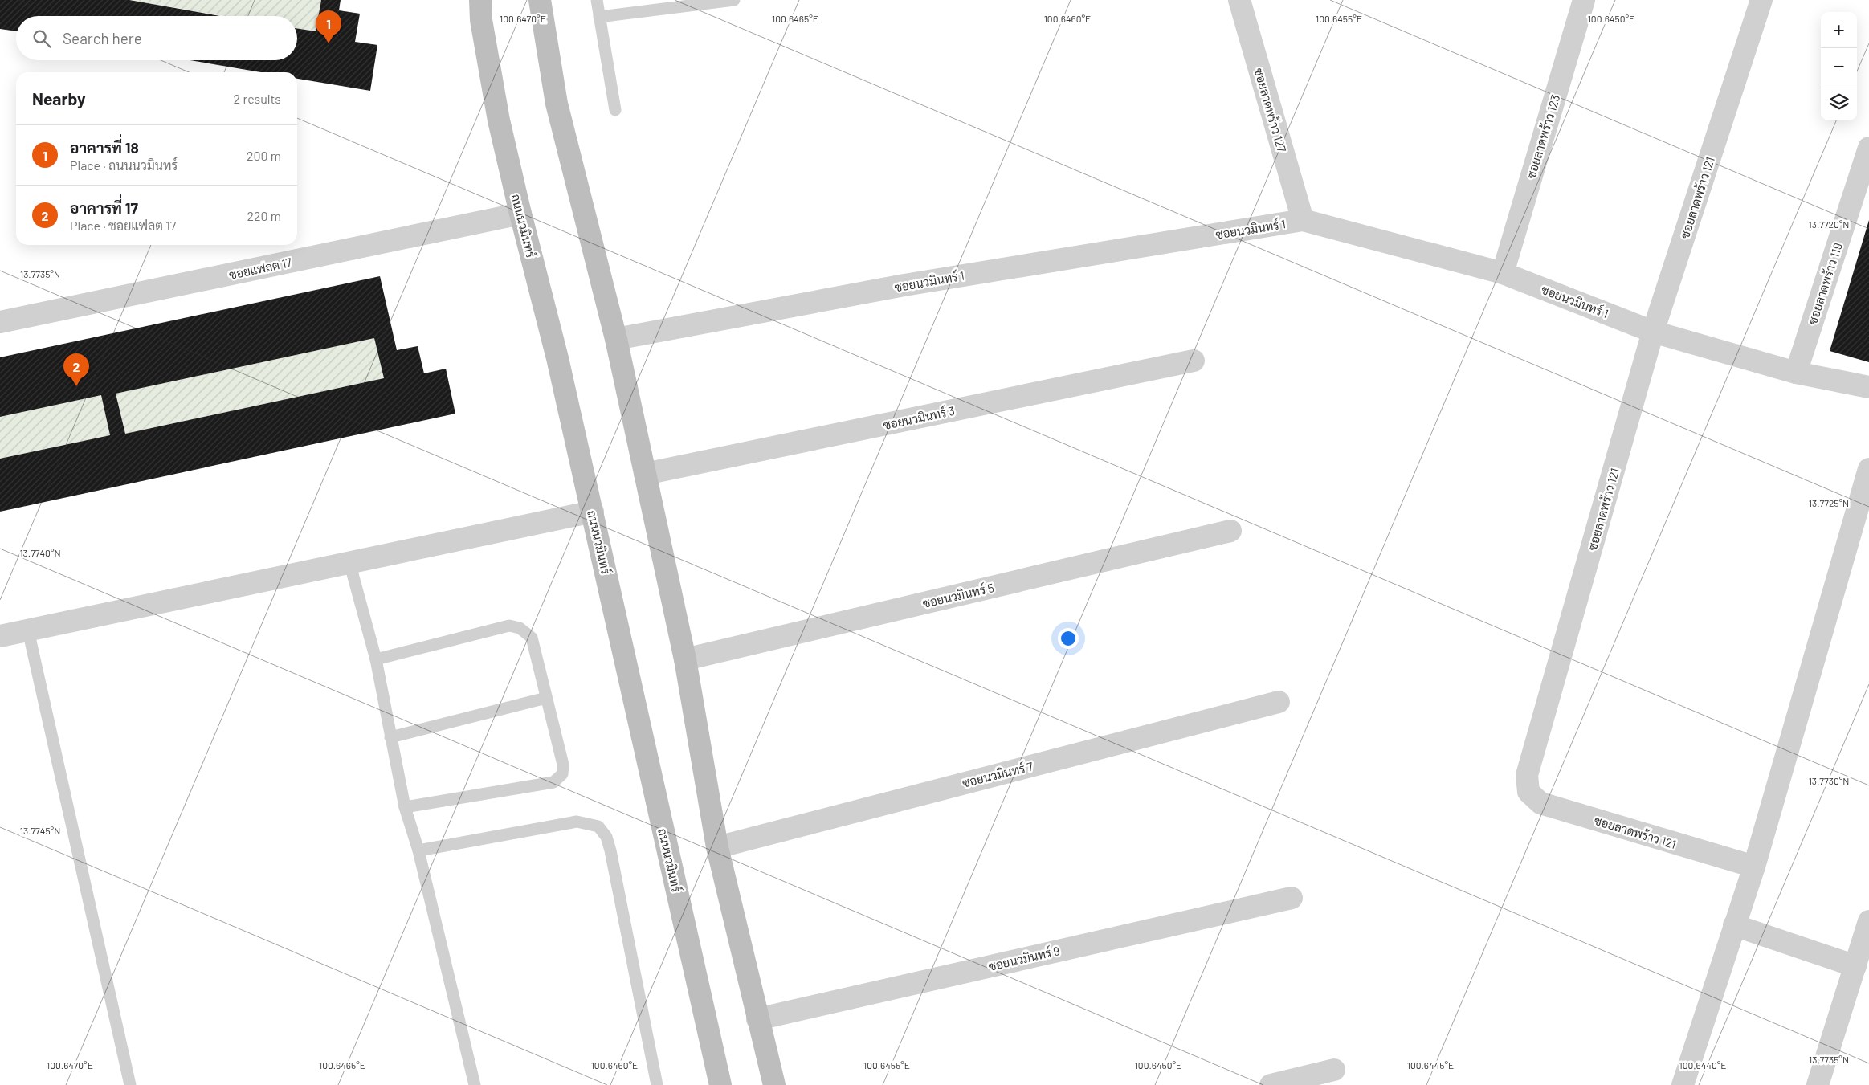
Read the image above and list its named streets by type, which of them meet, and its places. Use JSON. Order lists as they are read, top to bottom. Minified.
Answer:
{"streets":{"main road":["ถนนนวมินทร์"],"street":["ซอยลาดพร้าว 127","ซอยลาดพร้าว 123","ซอยลาดพร้าว 121","ซอยนวมินทร์ 1","ซอยแฟลต 17","ซอยลาดพร้าว 119","ซอยนวมินทร์ 3","ซอยนวมินทร์ 5","ซอยนวมินทร์ 7","ซอยนวมินทร์ 9"]},"crossings":[["ซอยลาดพร้าว 127","ซอยนวมินทร์ 1"],["ซอยลาดพร้าว 123","ซอยนวมินทร์ 1"],["ซอยลาดพร้าว 121","ซอยนวมินทร์ 1"],["ถนนนวมินทร์","ซอยแฟลต 17"],["ซอยนวมินทร์ 1","ซอยลาดพร้าว 119"]],"page":{"pins":["1","2"],"map_buttons":["+","−"],"search":"Search here","heading":["Nearby","2 results"],"list":[{"mark":"1","name":"อาคารที่ 18","note":"Place · ถนนนวมินทร์","value":"200 m"},{"mark":"2","name":"อาคารที่ 17","note":"Place · ซอยแฟลต 17","value":"220 m"}]},"coordinates":["100.6470°E","100.6460°E","100.6465°E","100.6455°E","100.6450°E","13.7720°N","13.7735°N","13.7725°N","13.7740°N","13.7730°N","13.7745°N","100.6445°E","100.6440°E"]}
